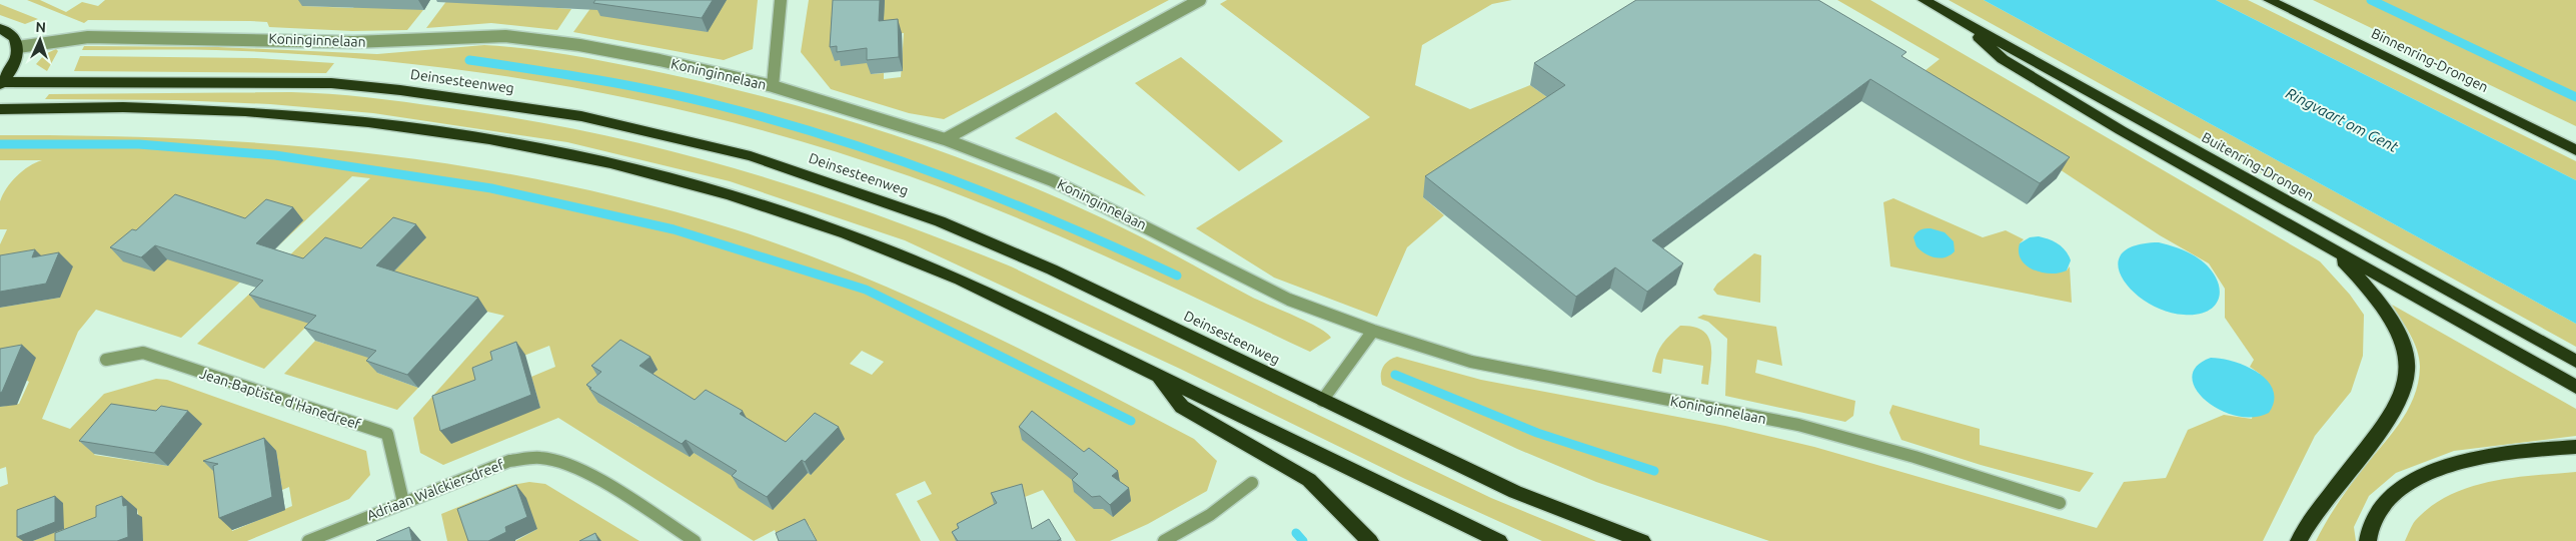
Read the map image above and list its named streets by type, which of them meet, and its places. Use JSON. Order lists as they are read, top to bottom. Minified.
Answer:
{"streets":{"highway":["Binnenring-Drongen","Deinsesteenweg","Buitenring-Drongen"],"street":["Koninginnelaan","Jean-Baptiste d'Hanedreef","Adriaan Walckiersdreef"]},"crossings":[["Jean-Baptiste d'Hanedreef","Adriaan Walckiersdreef"]],"water":["Ringvaart om Gent"],"north":"top"}
